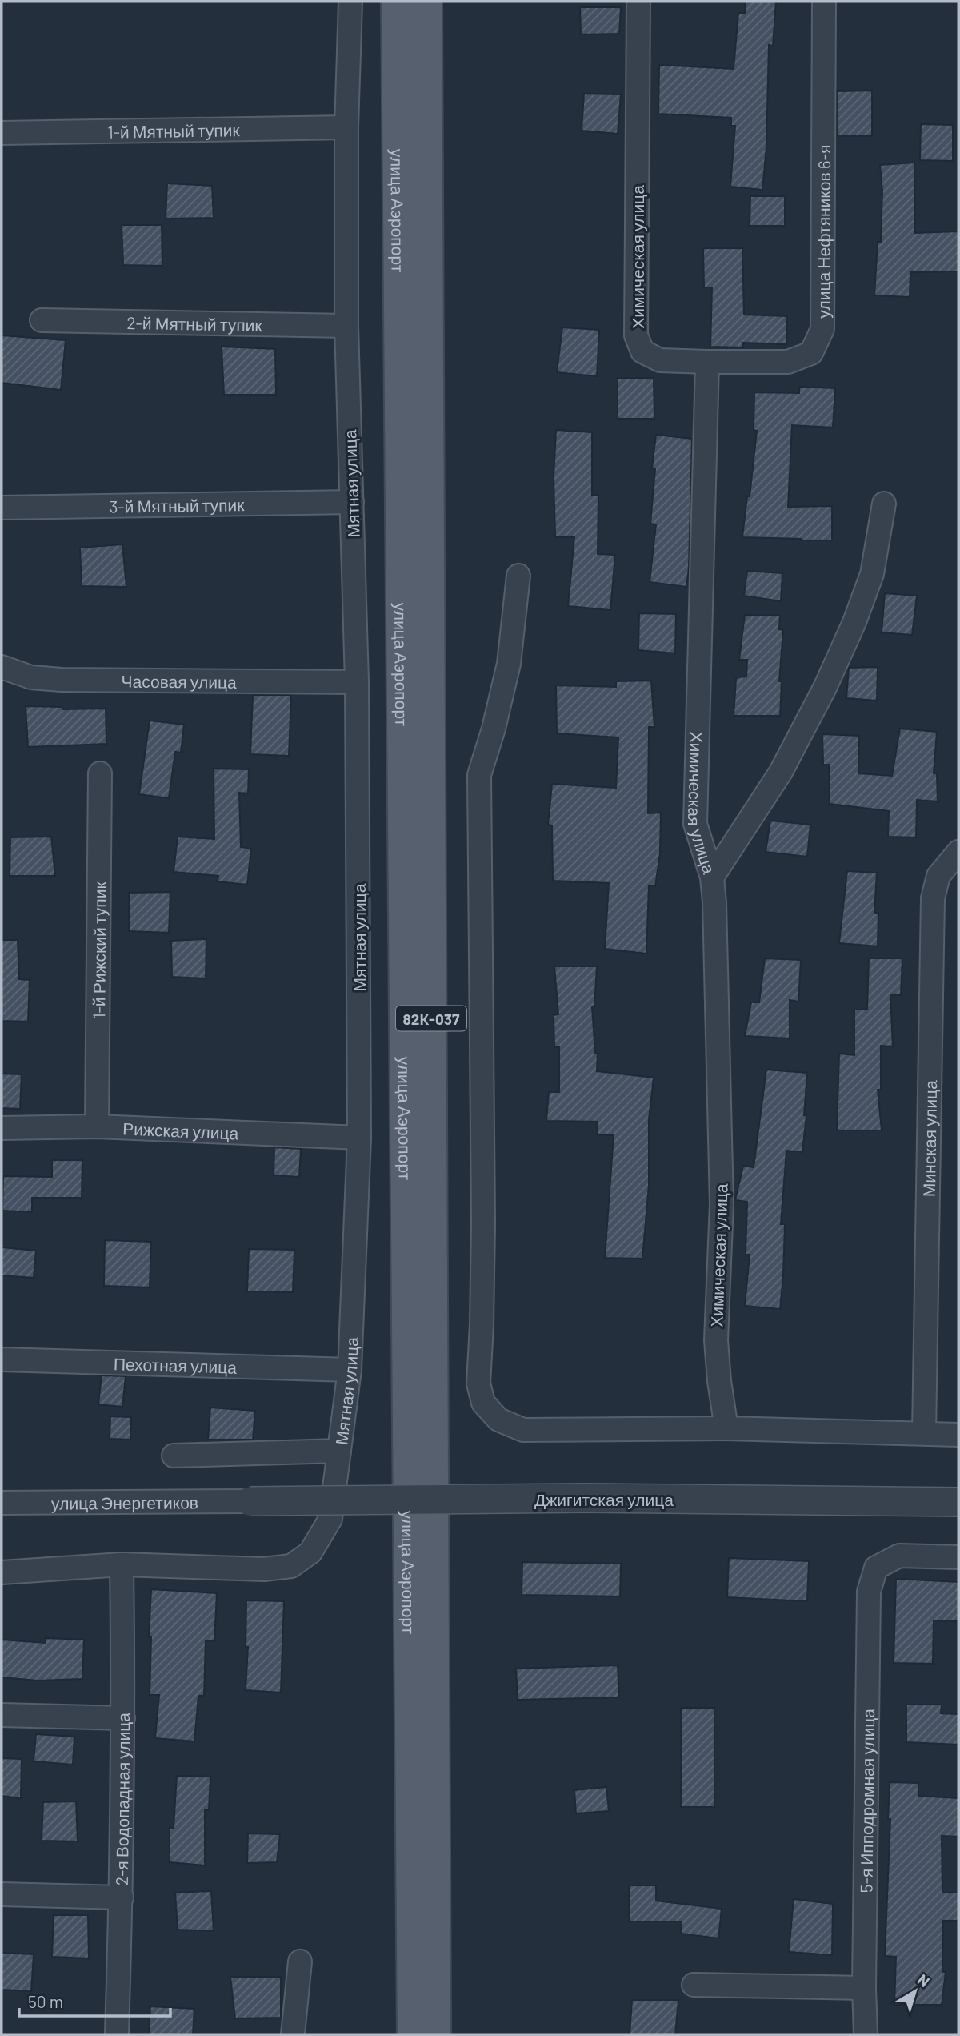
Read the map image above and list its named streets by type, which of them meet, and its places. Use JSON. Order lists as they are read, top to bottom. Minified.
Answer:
{"streets":{"main road":["улица Аэропорт","82К-037"],"street":["1-й Мятный тупик","улица Нефтяников 6-я","Химическая улица","2-й Мятный тупик","Мятная улица","3-й Мятный тупик","Часовая улица","1-й Рижский тупик","Рижская улица","Минская улица","Пехотная улица","Джигитская улица","улица Энергетиков","2-я Водопадная улица","5-я Ипподромная улица"]},"crossings":[["1-й Мятный тупик","Мятная улица"],["улица Нефтяников 6-я","Химическая улица"],["2-й Мятный тупик","Мятная улица"],["Мятная улица","3-й Мятный тупик"],["Мятная улица","Часовая улица"],["Мятная улица","Рижская улица"],["Мятная улица","Пехотная улица"],["Мятная улица","2-я Водопадная улица"],["1-й Рижский тупик","Рижская улица"],["Джигитская улица","улица Энергетиков"]],"scale_bar":"50 m","north":"top right"}
